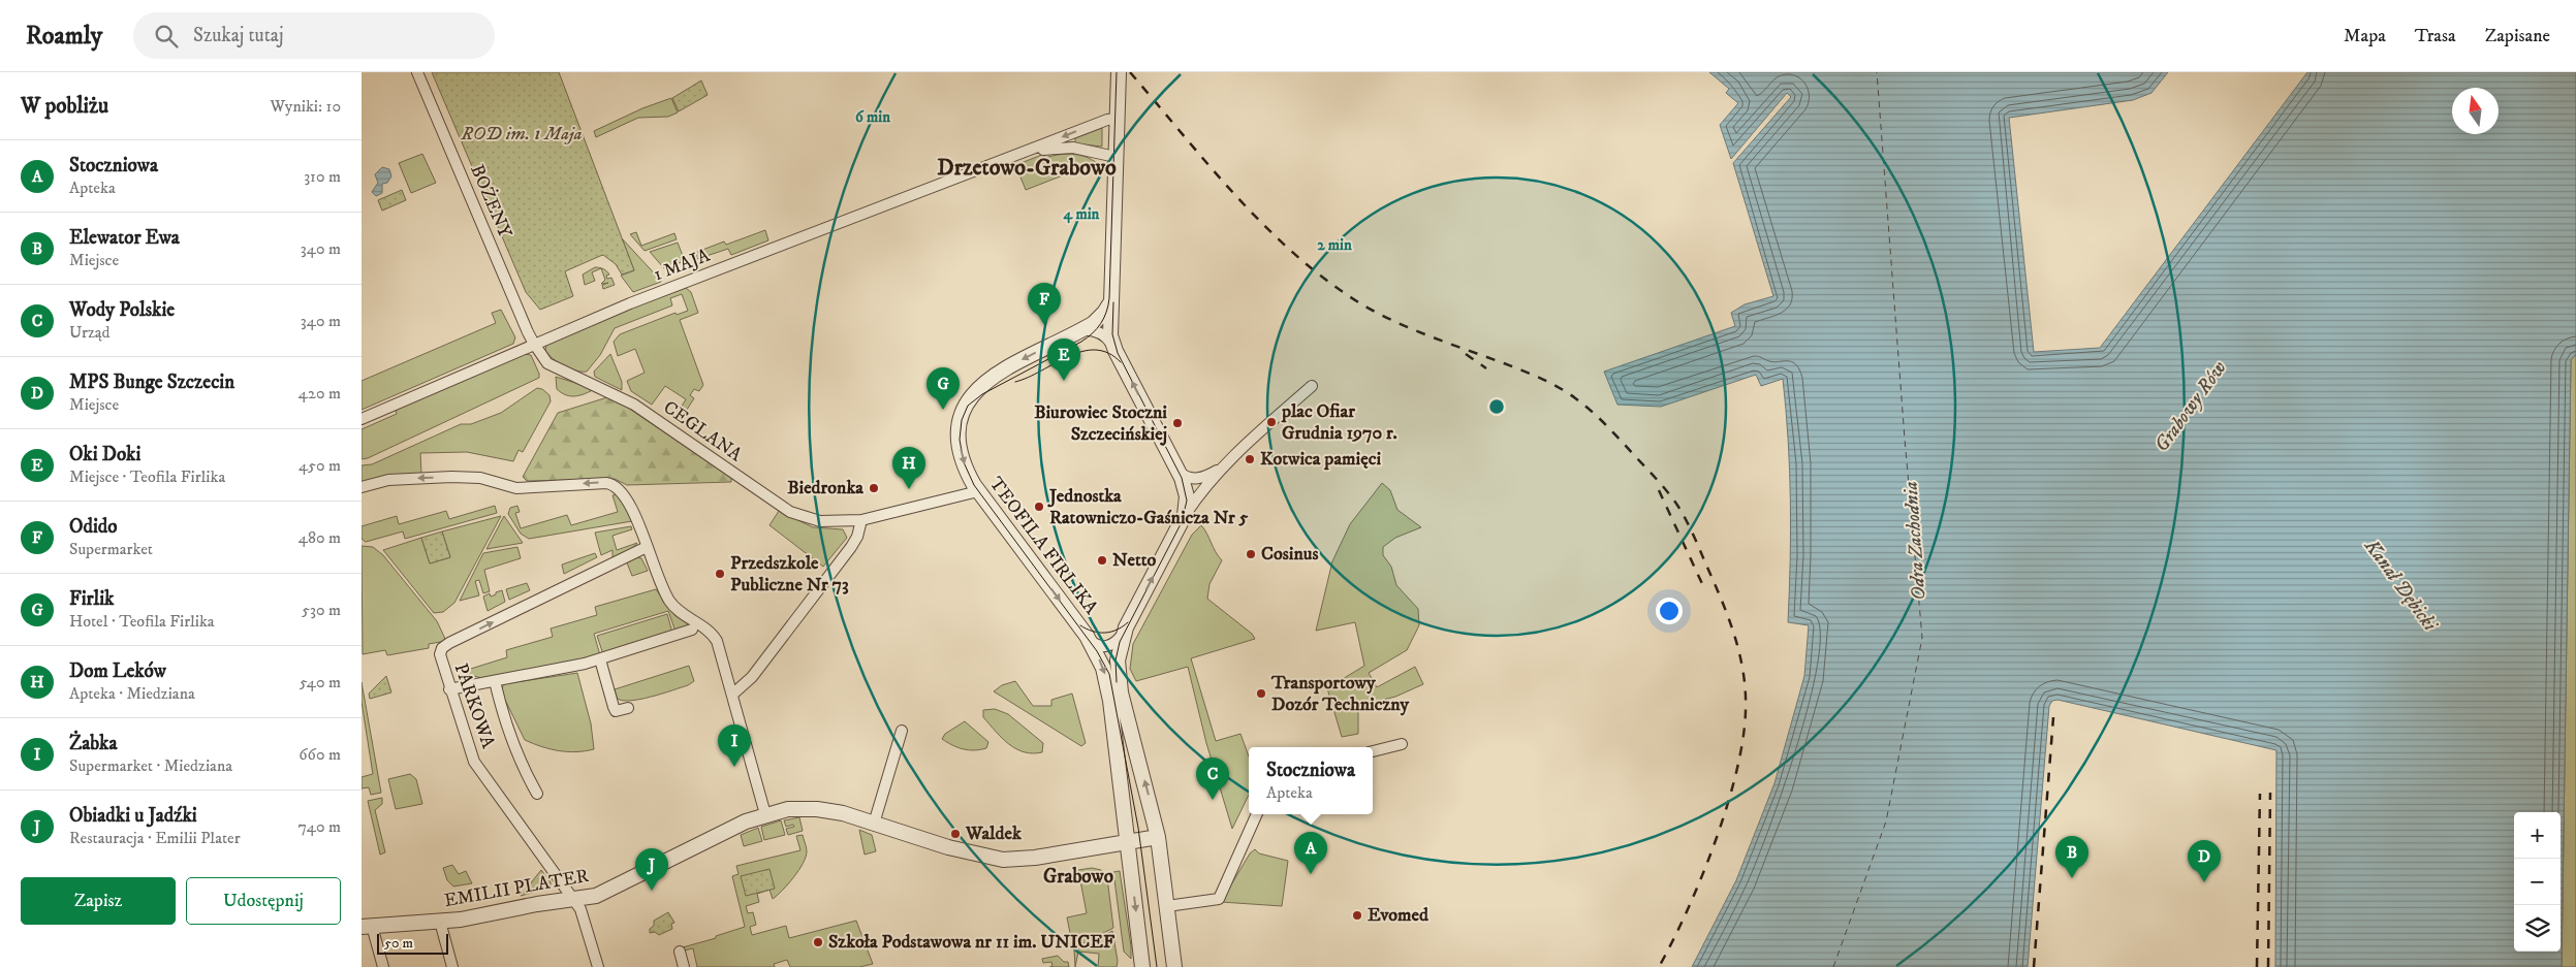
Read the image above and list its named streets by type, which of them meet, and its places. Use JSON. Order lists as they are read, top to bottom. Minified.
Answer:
{"streets":{"street":["BOŻENY","1 MAJA","CEGLANA","TEOFILA FIRLIKA","PARKOWA","EMILII PLATER"]},"crossings":[["BOŻENY","1 MAJA"],["BOŻENY","CEGLANA"],["1 MAJA","CEGLANA"],["CEGLANA","TEOFILA FIRLIKA"],["TEOFILA FIRLIKA","EMILII PLATER"],["PARKOWA","EMILII PLATER"]],"districts":["Drzetowo-Grabowo","Grabowo"],"water":["Grabowy Rów","Odra Zachodnia","Kanał Dębicki"],"parks":["ROD im. 1 Maja"],"places":["plac Ofiar Grudnia 1970 r.","Biurowiec Stoczni Szczecińskiej","Kotwica pamięci","Biedronka","Jednostka Ratowniczo-Gaśnicza Nr 5","Cosinus","Netto","Przedszkole Publiczne Nr 73","Transportowy Dozór Techniczny","Waldek","Evomed","Szkoła Podstawowa nr 11 im. UNICEF"],"scale_bar":"50 m","north":"top","page":{"header":"Roamly","search":"Szukaj tutaj","nav":["Mapa","Trasa","Zapisane"],"heading":["W pobliżu","Wyniki: 10"],"list":[{"mark":"A","name":"Stoczniowa","note":"Apteka","value":"310 m"},{"mark":"B","name":"Elewator Ewa","note":"Miejsce","value":"340 m"},{"mark":"C","name":"Wody Polskie","note":"Urząd","value":"340 m"},{"mark":"D","name":"MPS Bunge Szczecin","note":"Miejsce","value":"420 m"},{"mark":"E","name":"Oki Doki","note":"Miejsce · Teofila Firlika","value":"450 m"},{"mark":"F","name":"Odido","note":"Supermarket","value":"480 m"},{"mark":"G","name":"Firlik","note":"Hotel · Teofila Firlika","value":"530 m"},{"mark":"H","name":"Dom Leków","note":"Apteka · Miedziana","value":"540 m"},{"mark":"I","name":"Żabka","note":"Supermarket · Miedziana","value":"660 m"},{"mark":"J","name":"Obiadki u Jadźki","note":"Restauracja · Emilii Plater","value":"740 m"}],"pins":["F","E","G","H","I","C","A","B","D","J"],"popup":["Stoczniowa","Apteka"],"map_buttons":["+","−"],"buttons":["Zapisz","Udostępnij"],"scale":"50 m"},"rings":["6 min","4 min","2 min"]}
